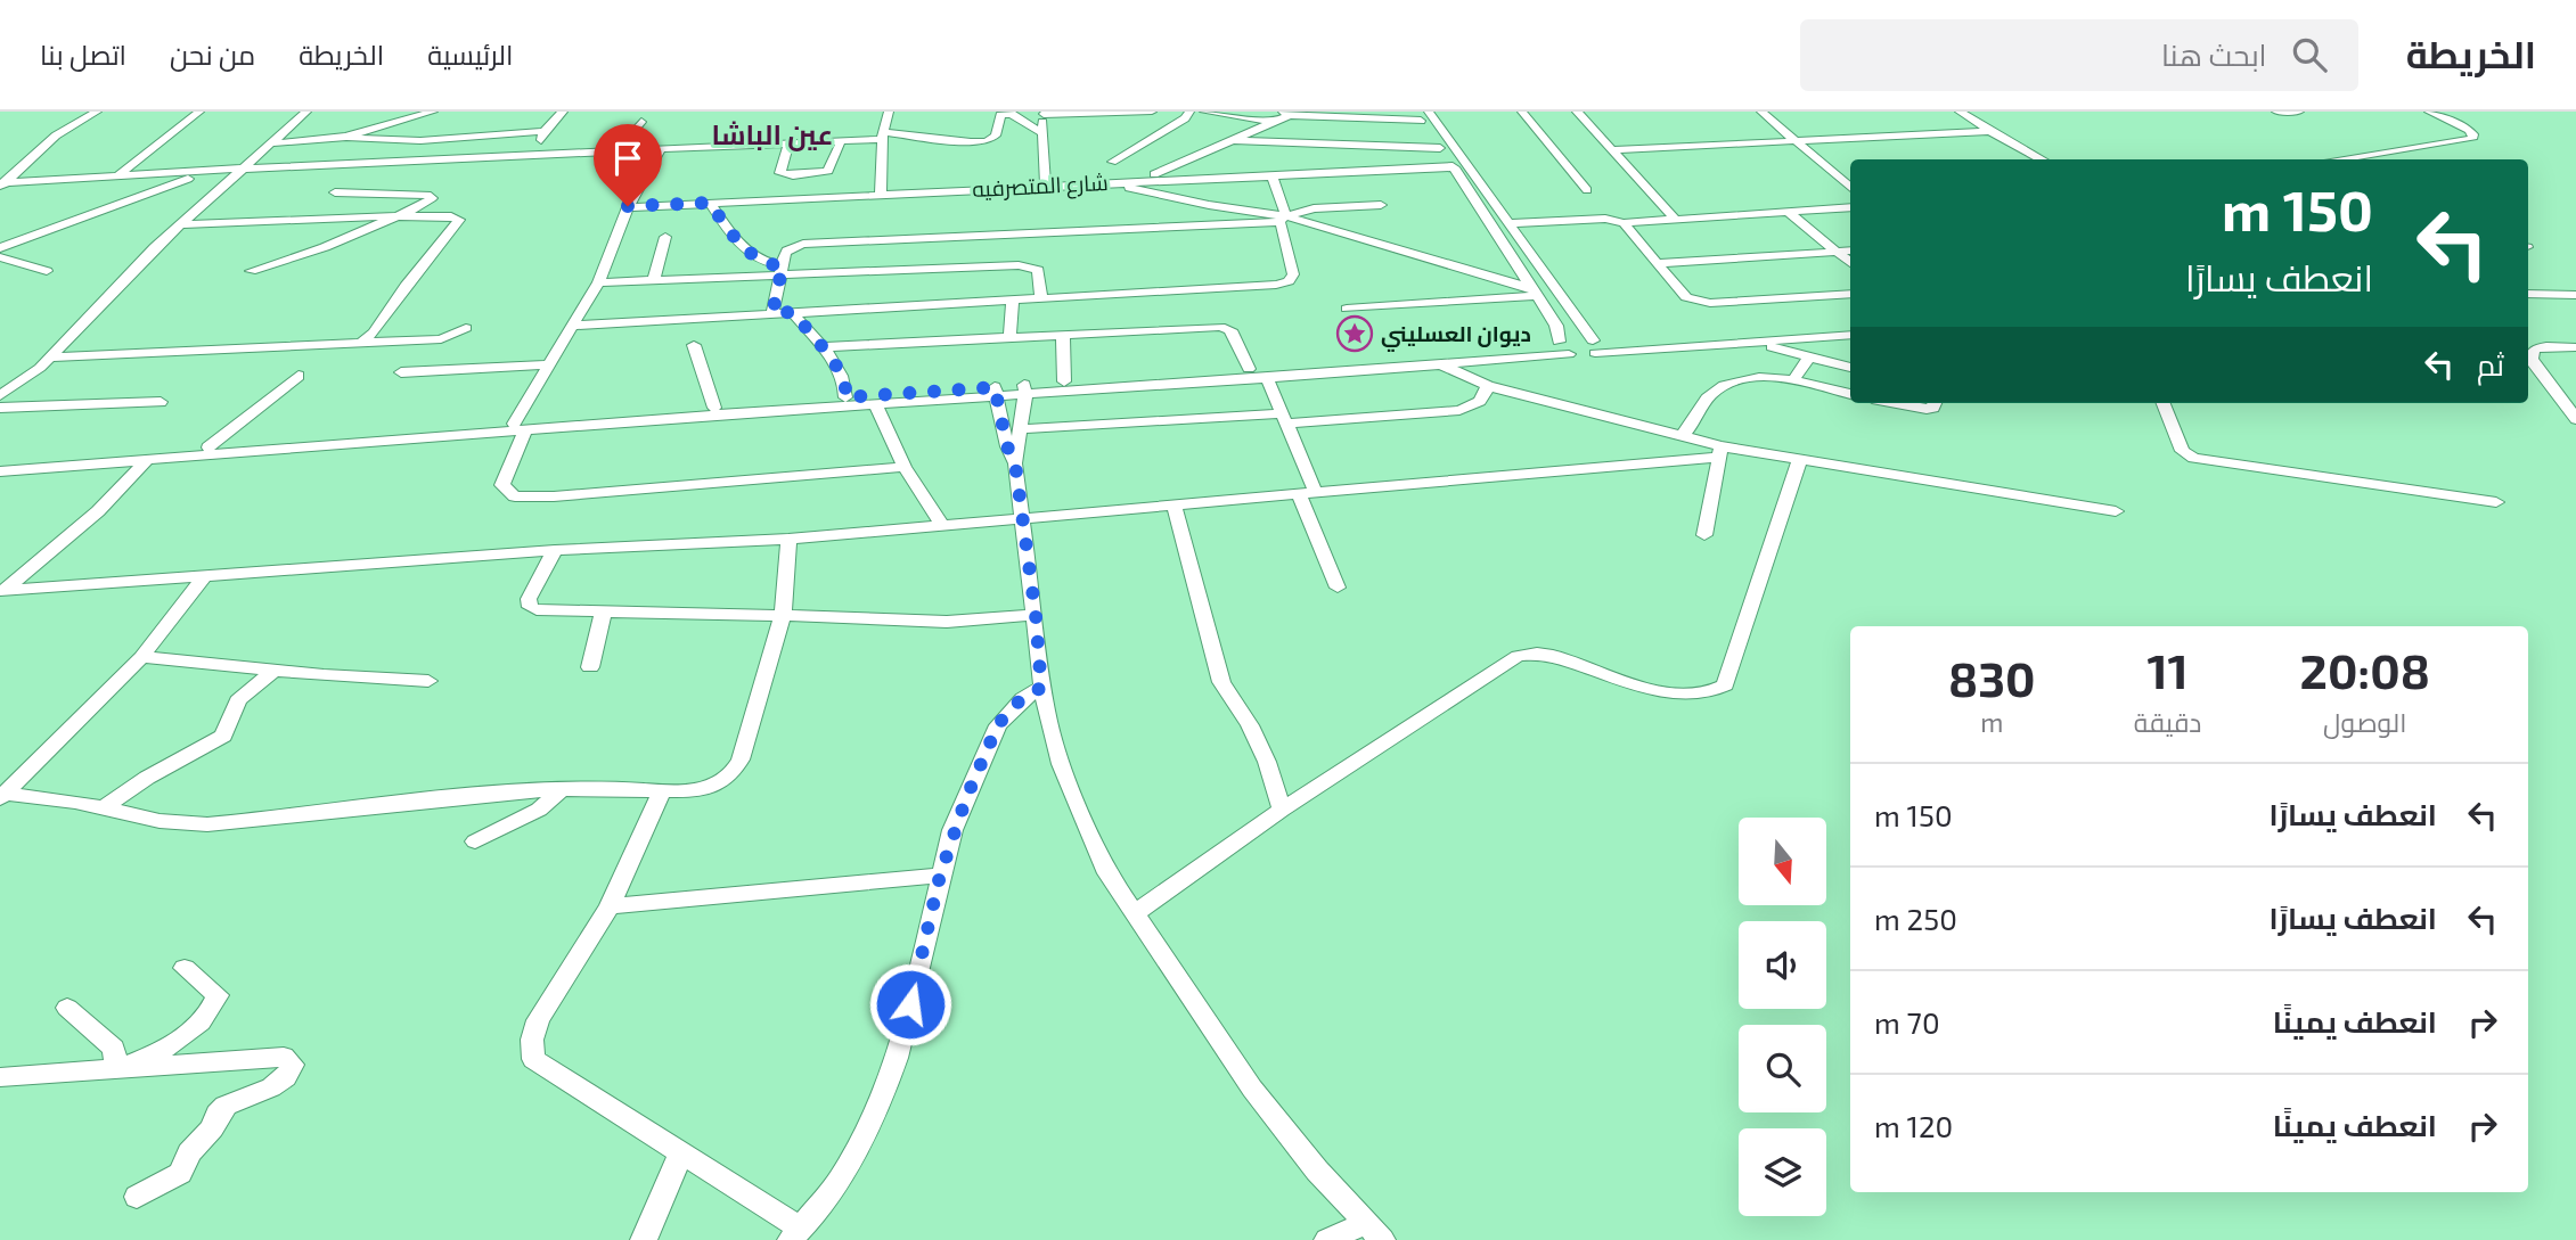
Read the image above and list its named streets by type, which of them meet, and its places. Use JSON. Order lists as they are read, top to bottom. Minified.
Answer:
{"streets":{"street":["شارع المتصرفيه"]},"districts":["عين الباشا"],"places":{"place":["ديوان العسليني"]},"north":"bottom","page":{"header":"الخريطة","search":"ابحث هنا","nav":["الرئيسية","الخريطة","من نحن","اتصل بنا"],"turn":["150 m","انعطف يسارًا"],"then":"ثم","eta":["20:08","الوصول","11","دقيقة","830","m"],"list":[{"name":"انعطف يسارًا","value":"150 m"},{"name":"انعطف يسارًا","value":"250 m"},{"name":"انعطف يمينًا","value":"70 m"},{"name":"انعطف يمينًا","value":"120 m"}]}}
